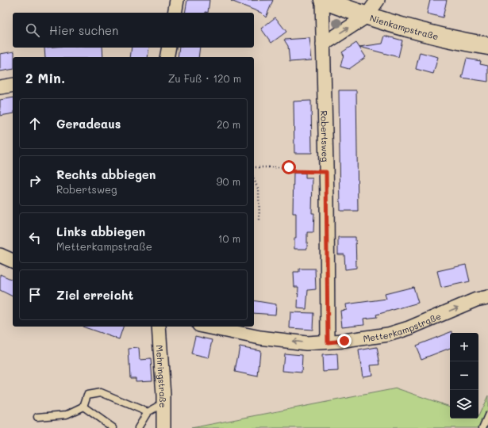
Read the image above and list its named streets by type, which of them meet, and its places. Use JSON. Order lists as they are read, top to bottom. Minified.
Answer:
{"streets":{"street":["Nienkampstraße","Robertsweg","Metterkampstraße","Mehringstraße"]},"crossings":[["Nienkampstraße","Robertsweg"],["Robertsweg","Metterkampstraße"]],"page":{"search":"Hier suchen","heading":["2 Min.","Zu Fuß · 120 m"],"list":[["Geradeaus","20 m"],["Rechts abbiegen","Robertsweg","90 m"],["Links abbiegen","Metterkampstraße","10 m"],"Ziel erreicht"],"map_buttons":["+","−"]}}
